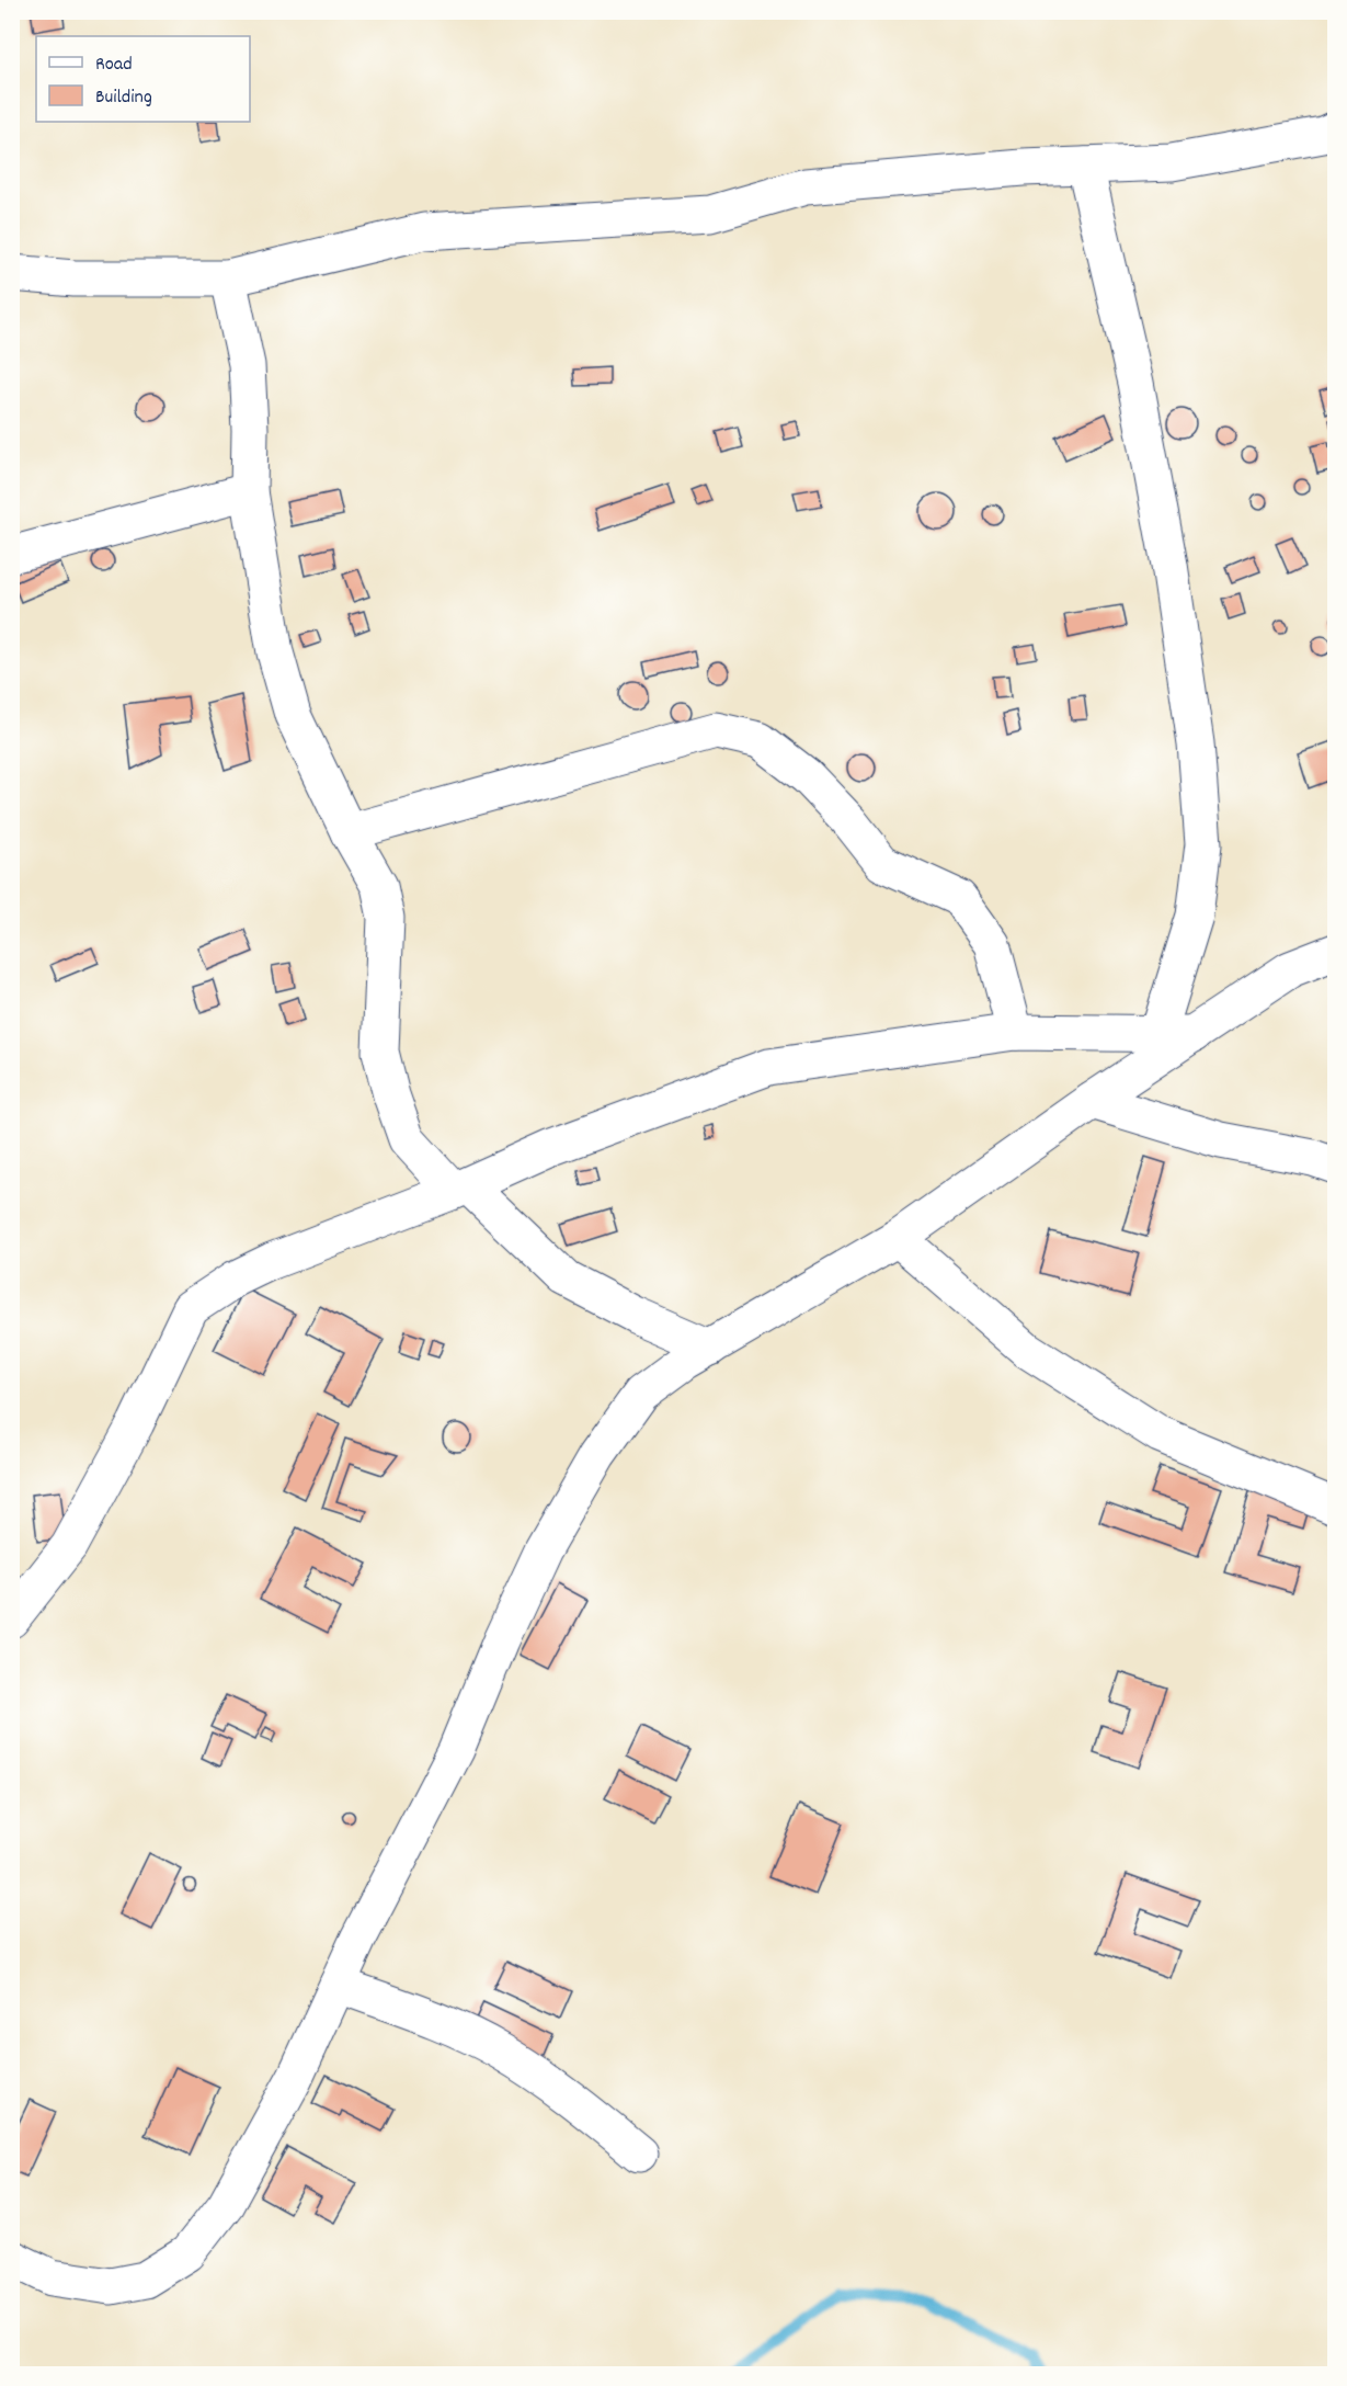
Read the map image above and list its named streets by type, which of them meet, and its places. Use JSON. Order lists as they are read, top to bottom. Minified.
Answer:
{"legend":["Road","Building"]}
